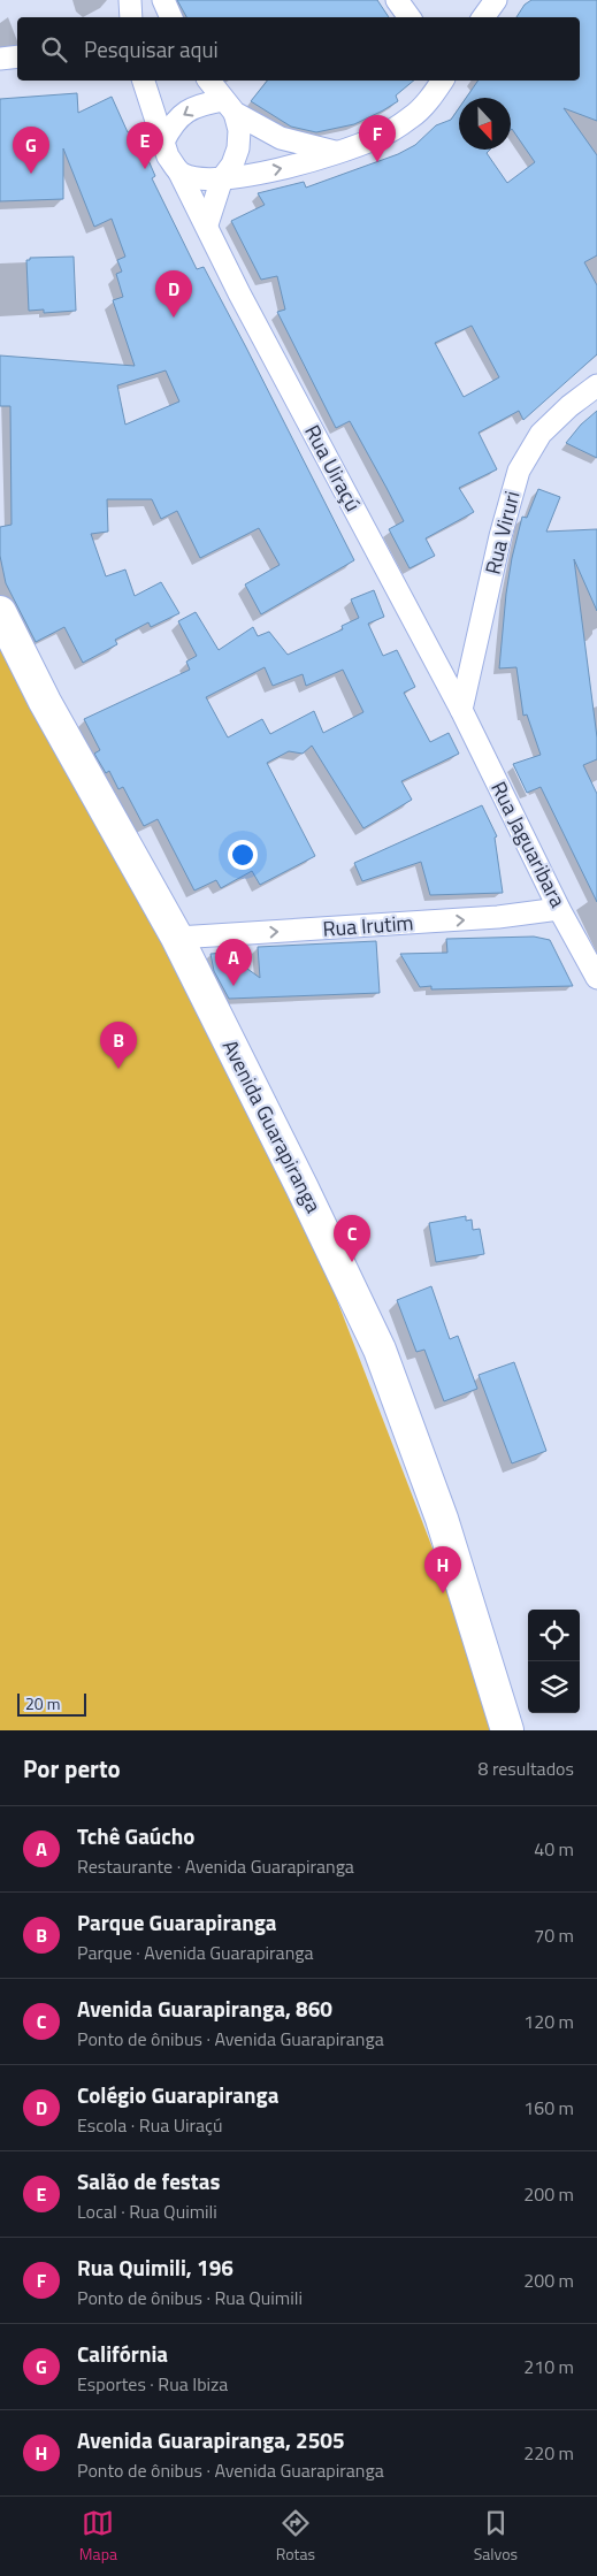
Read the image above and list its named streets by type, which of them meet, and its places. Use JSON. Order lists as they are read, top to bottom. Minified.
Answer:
{"streets":{"main road":["Avenida Guarapiranga"],"street":["Rua Uiraçú","Rua Viruri","Rua Jaguaribara","Rua Irutim"]},"crossings":[["Rua Uiraçú","Rua Viruri"],["Rua Uiraçú","Rua Jaguaribara"],["Rua Viruri","Rua Jaguaribara"],["Rua Jaguaribara","Rua Irutim"],["Rua Irutim","Avenida Guarapiranga"]],"one_way":["Rua Irutim"],"scale_bar":"20 m","north":"bottom","page":{"search":"Pesquisar aqui","pins":["F","E","G","D","A","B","C","H"],"scale":"20 m","heading":["Por perto","8 resultados"],"list":[{"mark":"A","name":"Tchê Gaúcho","note":"Restaurante · Avenida Guarapiranga","value":"40 m"},{"mark":"B","name":"Parque Guarapiranga","note":"Parque · Avenida Guarapiranga","value":"70 m"},{"mark":"C","name":"Avenida Guarapiranga, 860","note":"Ponto de ônibus · Avenida Guarapiranga","value":"120 m"},{"mark":"D","name":"Colégio Guarapiranga","note":"Escola · Rua Uiraçú","value":"160 m"},{"mark":"E","name":"Salão de festas","note":"Local · Rua Quimili","value":"200 m"},{"mark":"F","name":"Rua Quimili, 196","note":"Ponto de ônibus · Rua Quimili","value":"200 m"},{"mark":"G","name":"Califórnia","note":"Esportes · Rua Ibiza","value":"210 m"},{"mark":"H","name":"Avenida Guarapiranga, 2505","note":"Ponto de ônibus · Avenida Guarapiranga","value":"220 m"}],"nav":["Mapa","Rotas","Salvos"]}}
